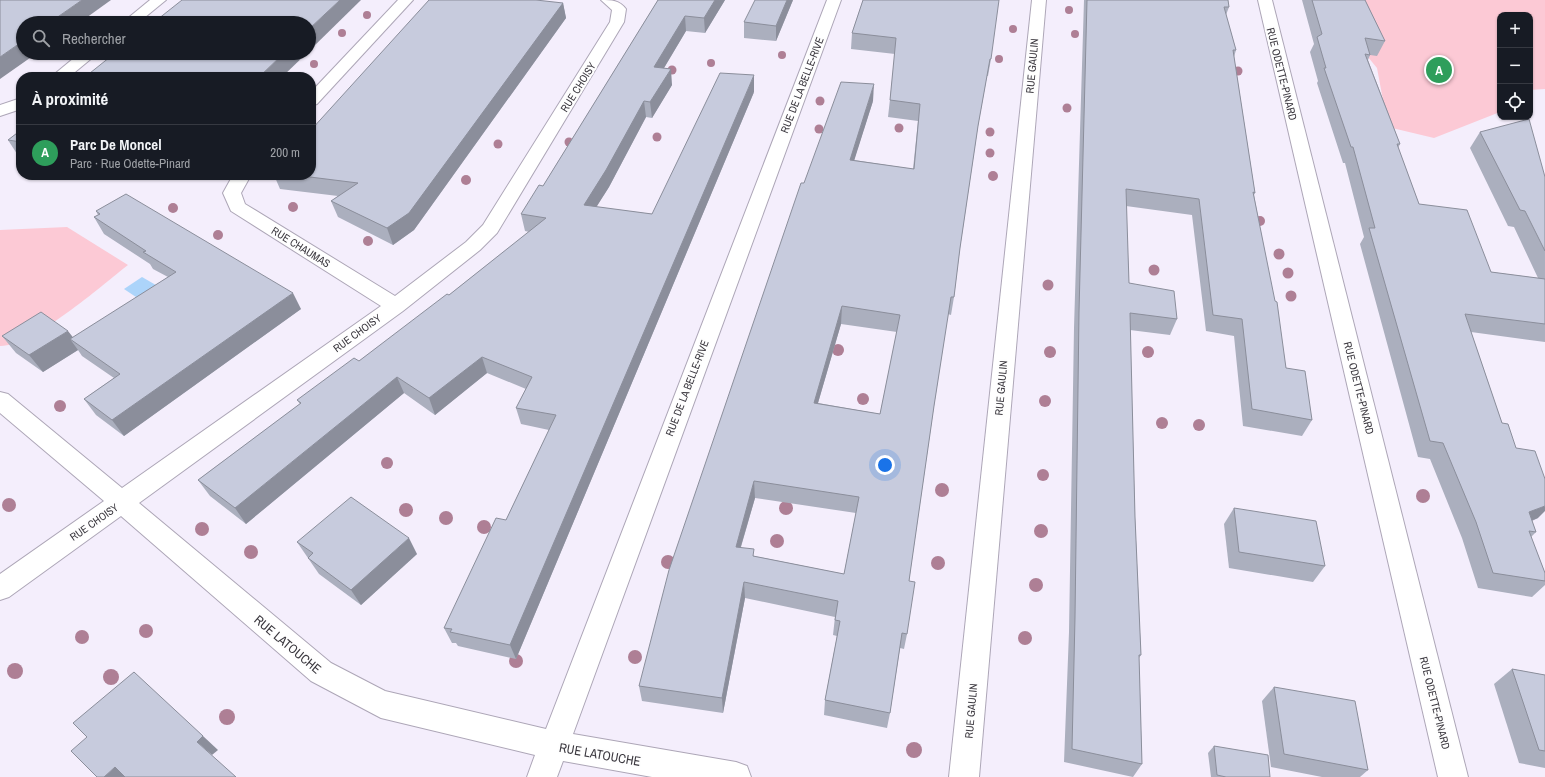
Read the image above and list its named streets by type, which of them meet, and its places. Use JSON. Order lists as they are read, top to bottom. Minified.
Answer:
{"streets":{"street":["RUE GAULIN","RUE ODETTE-PINARD","RUE DE LA BELLE-RIVE","RUE CHOISY","RUE CHAUMAS","RUE LATOUCHE"]},"crossings":[["RUE DE LA BELLE-RIVE","RUE LATOUCHE"],["RUE CHOISY","RUE CHAUMAS"],["RUE CHOISY","RUE LATOUCHE"]],"page":{"map_buttons":["+","−"],"search":"Rechercher","pins":"A","heading":"À proximité","list":[{"mark":"A","name":"Parc De Moncel","note":"Parc · Rue Odette-Pinard","value":"200 m"}]}}
